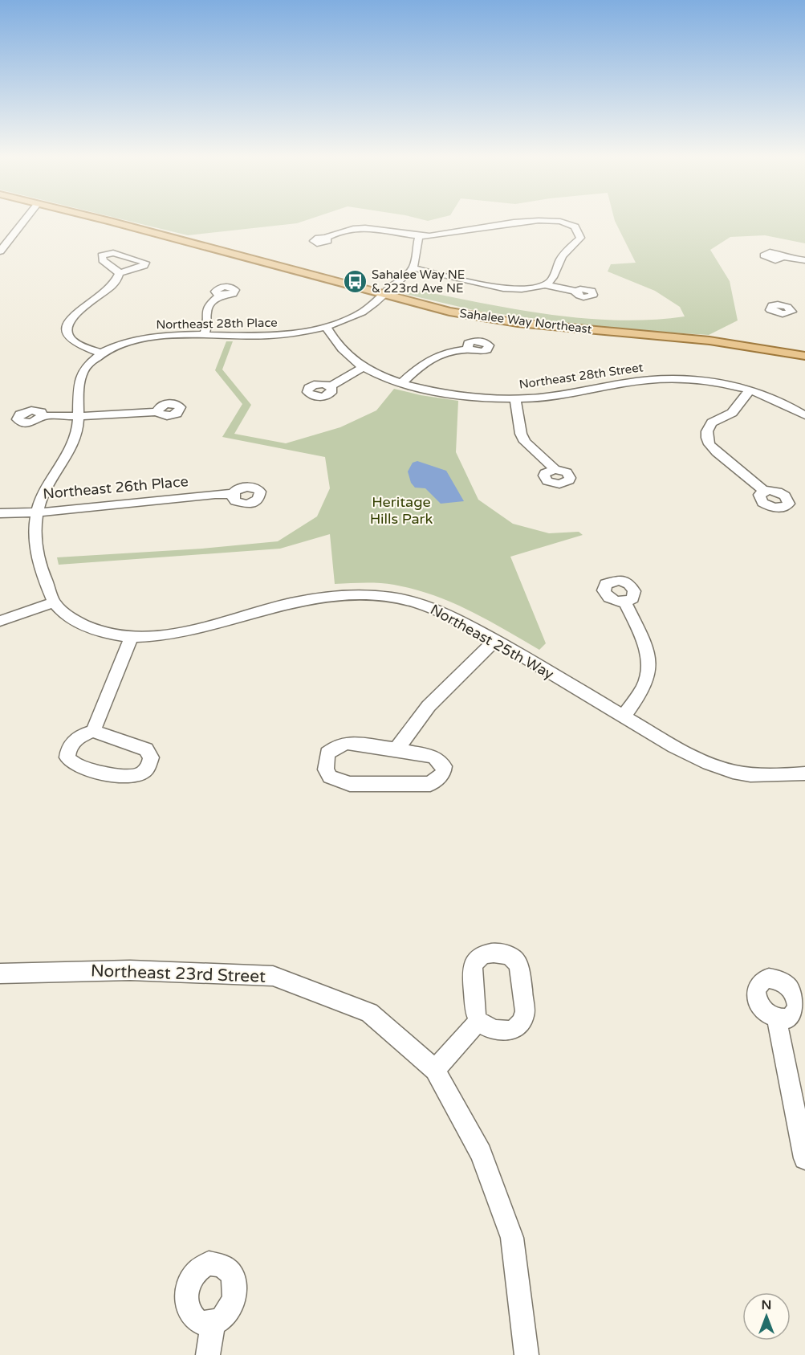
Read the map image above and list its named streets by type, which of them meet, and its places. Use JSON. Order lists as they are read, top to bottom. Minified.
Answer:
{"streets":{"main road":["Sahalee Way Northeast"],"street":["Northeast 28th Place","Northeast 28th Street","Northeast 26th Place","Northeast 25th Way","Northeast 23rd Street"]},"crossings":[["Sahalee Way Northeast","Northeast 28th Place"],["Northeast 28th Place","Northeast 28th Street"],["Northeast 28th Place","Northeast 26th Place"]],"parks":["Heritage Hills Park"],"places":{"bus stop":["Sahalee Way NE & 223rd Ave NE"]},"north":"top"}
